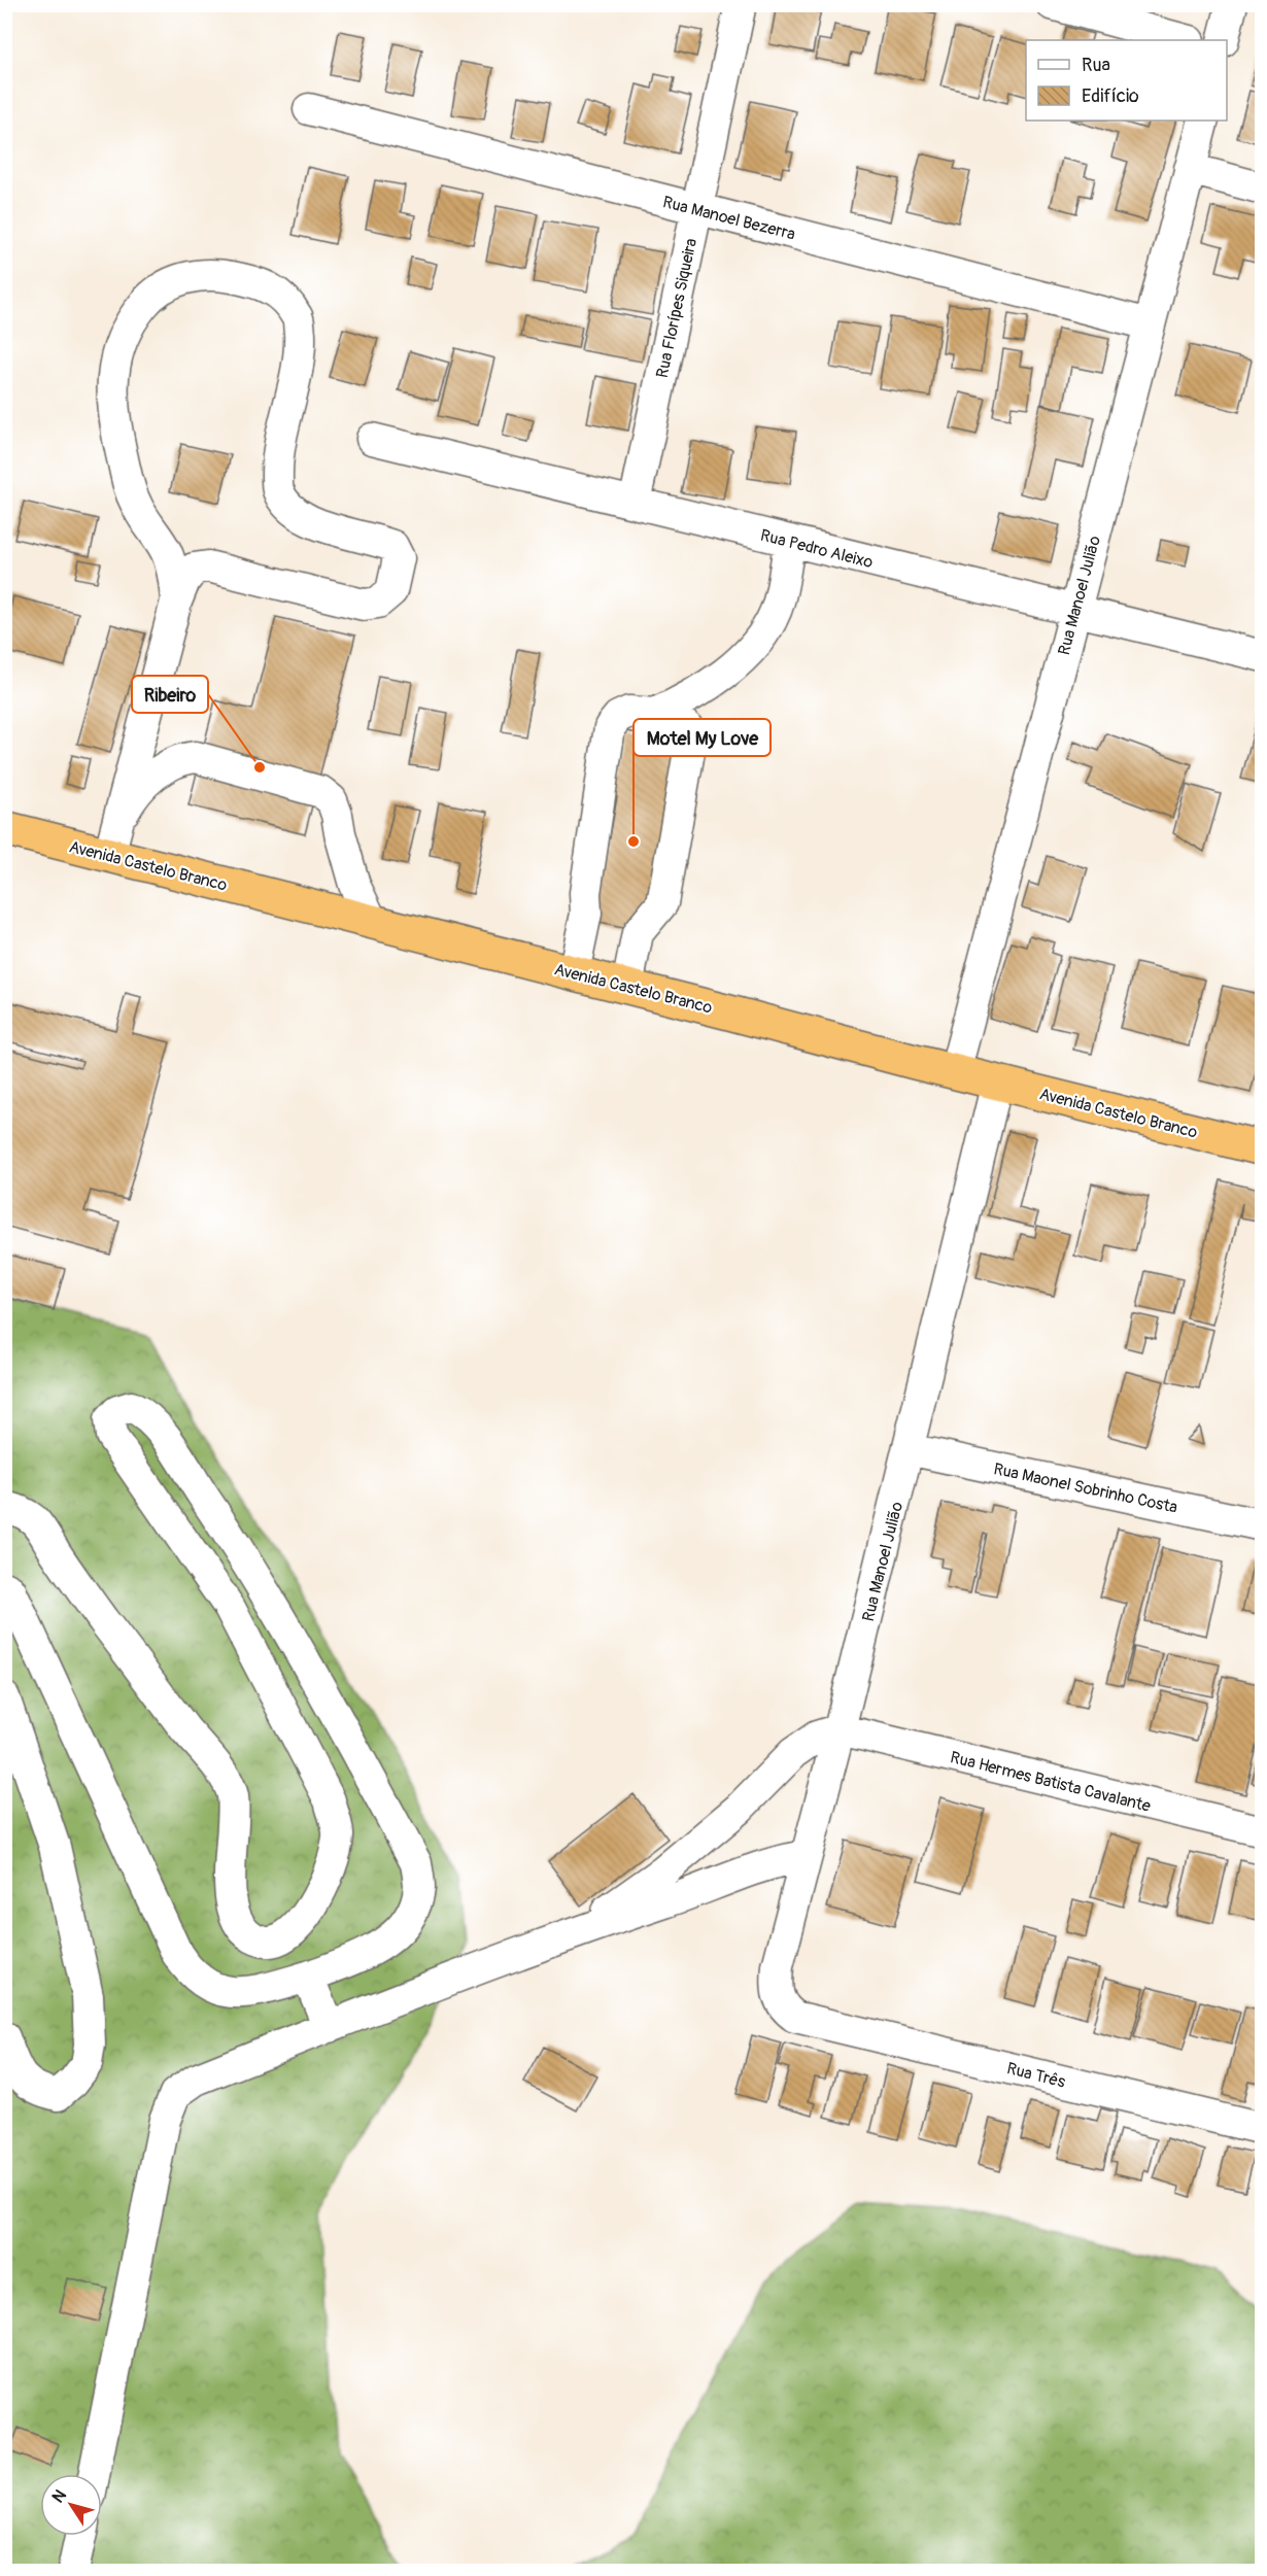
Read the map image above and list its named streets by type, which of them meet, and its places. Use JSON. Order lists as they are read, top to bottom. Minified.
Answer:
{"streets":{"highway":["Avenida Castelo Branco"],"street":["Rua Manoel Bezerra","Rua Florípes Siqueira","Rua Pedro Aleixo","Rua Manoel Julião","Rua Maonel Sobrinho Costa","Rua Hermes Batista Cavalante","Rua Três"]},"crossings":[["Rua Manoel Bezerra","Rua Florípes Siqueira"],["Rua Manoel Bezerra","Rua Manoel Julião"],["Rua Florípes Siqueira","Rua Pedro Aleixo"],["Rua Pedro Aleixo","Rua Manoel Julião"],["Rua Manoel Julião","Avenida Castelo Branco"],["Rua Manoel Julião","Rua Maonel Sobrinho Costa"],["Rua Manoel Julião","Rua Hermes Batista Cavalante"],["Rua Manoel Julião","Rua Três"]],"places":["Ribeiro","Motel My Love"],"legend":["Rua","Edifício"],"north":"top left"}
